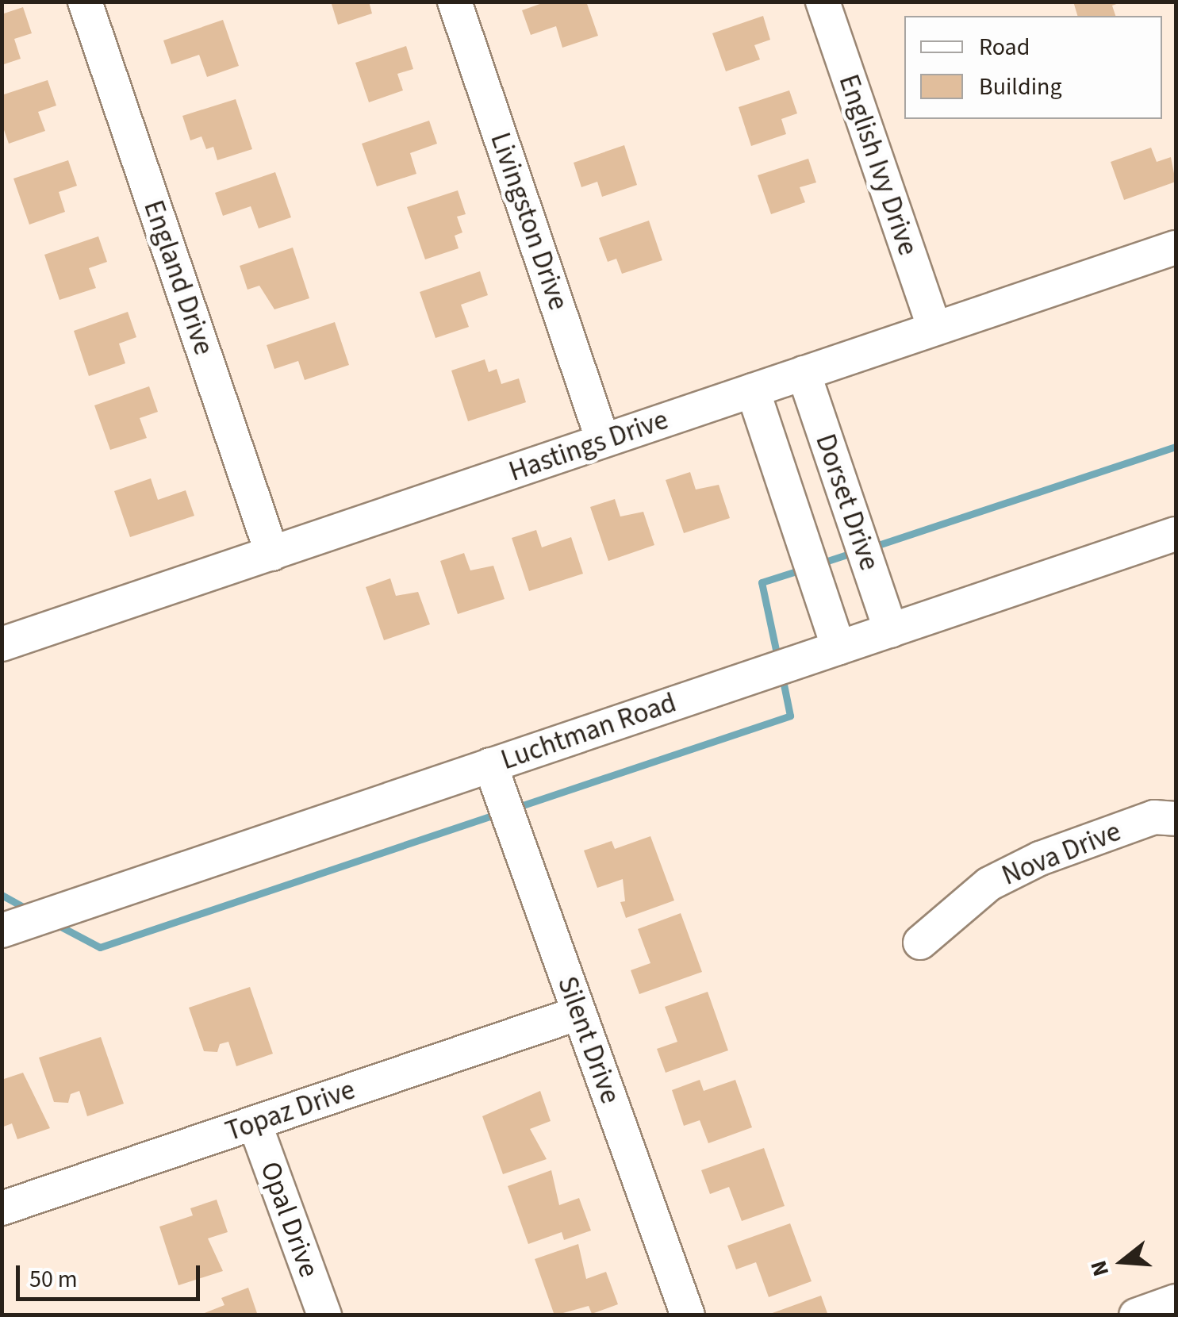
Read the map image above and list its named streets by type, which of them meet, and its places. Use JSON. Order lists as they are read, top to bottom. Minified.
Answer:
{"streets":{"street":["English Ivy Drive","Livingston Drive","England Drive","Hastings Drive","Dorset Drive","Luchtman Road","Nova Drive","Silent Drive","Topaz Drive","Opal Drive"]},"crossings":[["English Ivy Drive","Hastings Drive"],["Livingston Drive","Hastings Drive"],["England Drive","Hastings Drive"],["Hastings Drive","Dorset Drive"],["Dorset Drive","Luchtman Road"],["Luchtman Road","Silent Drive"],["Silent Drive","Topaz Drive"],["Topaz Drive","Opal Drive"]],"legend":["Road","Building"],"scale_bar":"50 m","north":"left"}
